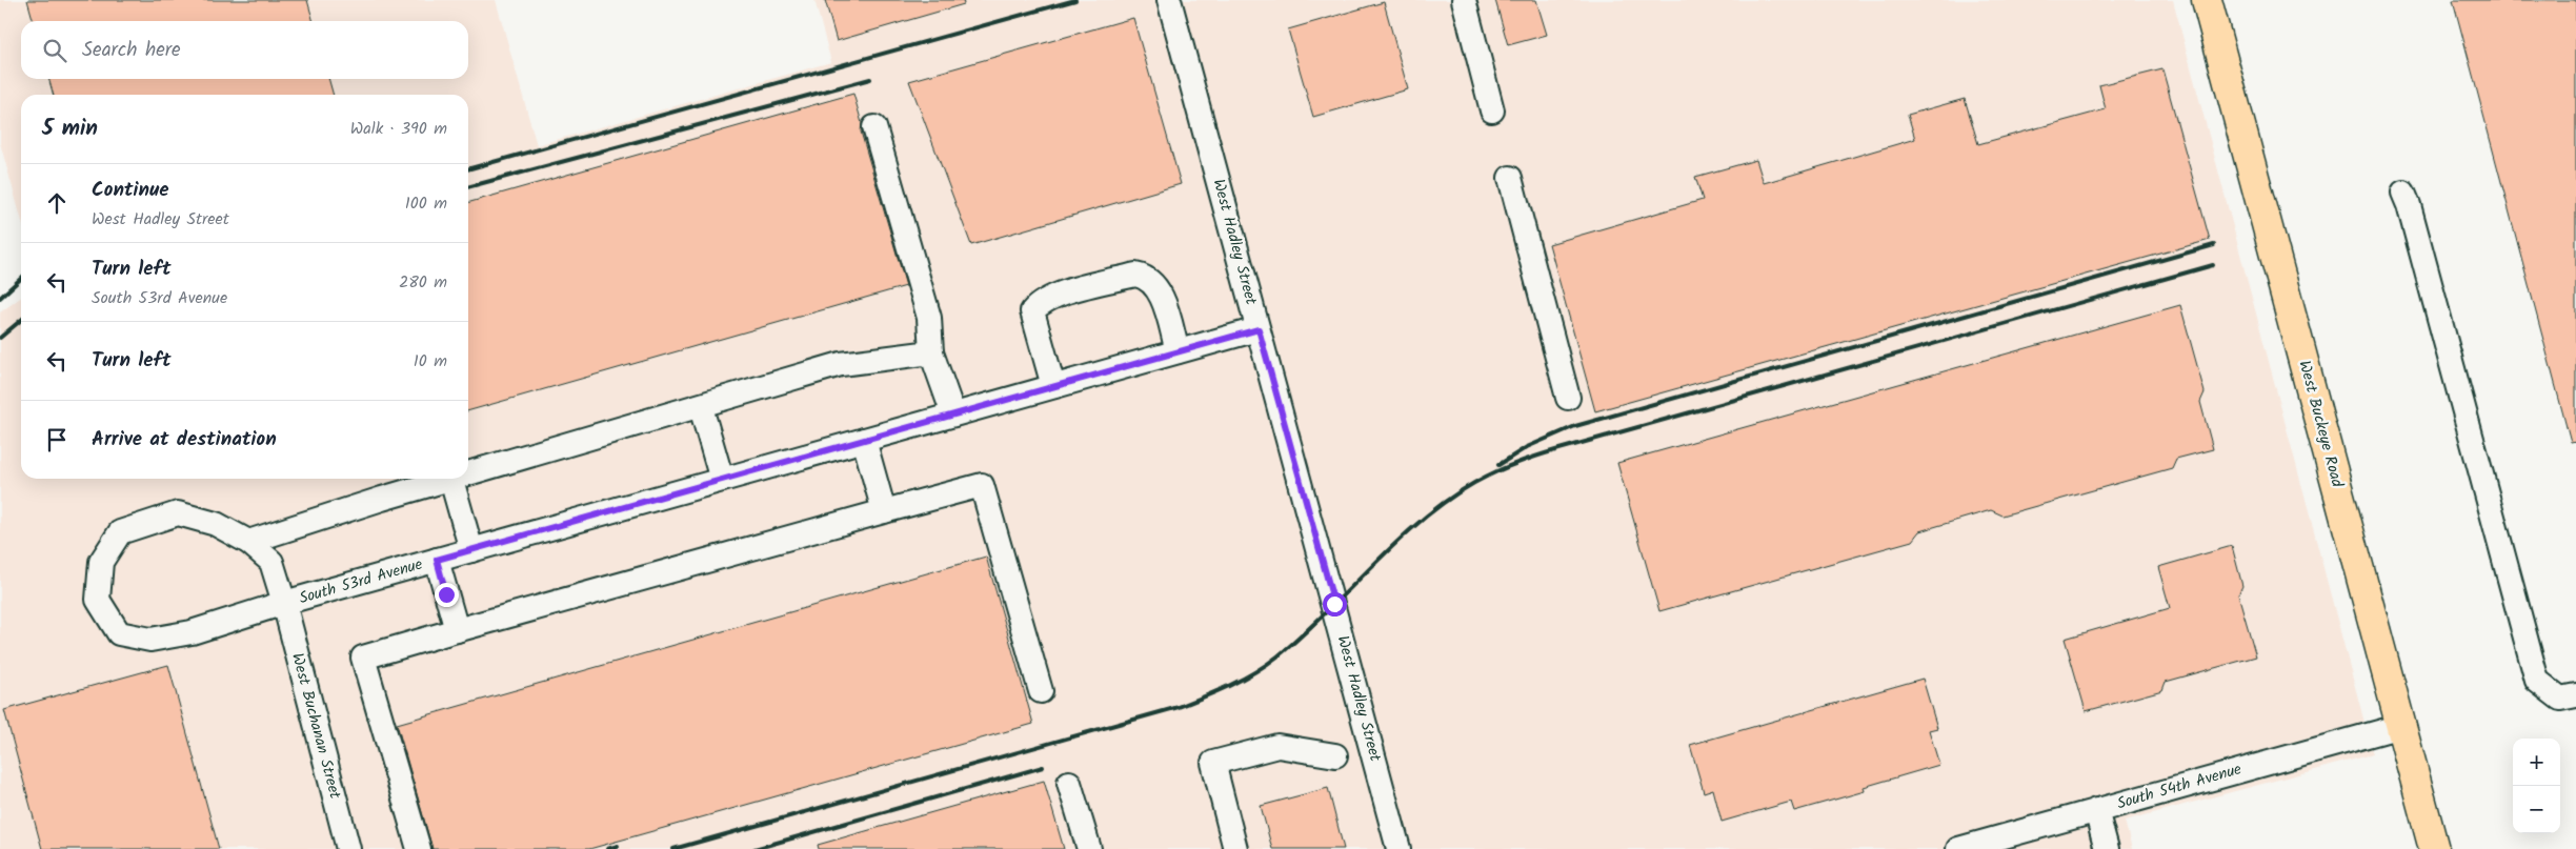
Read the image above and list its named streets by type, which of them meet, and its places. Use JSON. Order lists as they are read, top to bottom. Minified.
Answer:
{"streets":{"main road":["West Buckeye Road"],"street":["West Hadley Street","South 53rd Avenue","West Buchanan Street","South 54th Avenue"]},"crossings":[["West Hadley Street","South 53rd Avenue"],["West Buckeye Road","South 54th Avenue"],["South 53rd Avenue","West Buchanan Street"]],"page":{"search":"Search here","heading":["5 min","Walk · 390 m"],"list":[["Continue","West Hadley Street","100 m"],["Turn left","South 53rd Avenue","280 m"],["Turn left","10 m"],"Arrive at destination"],"map_buttons":["+","−"]}}
